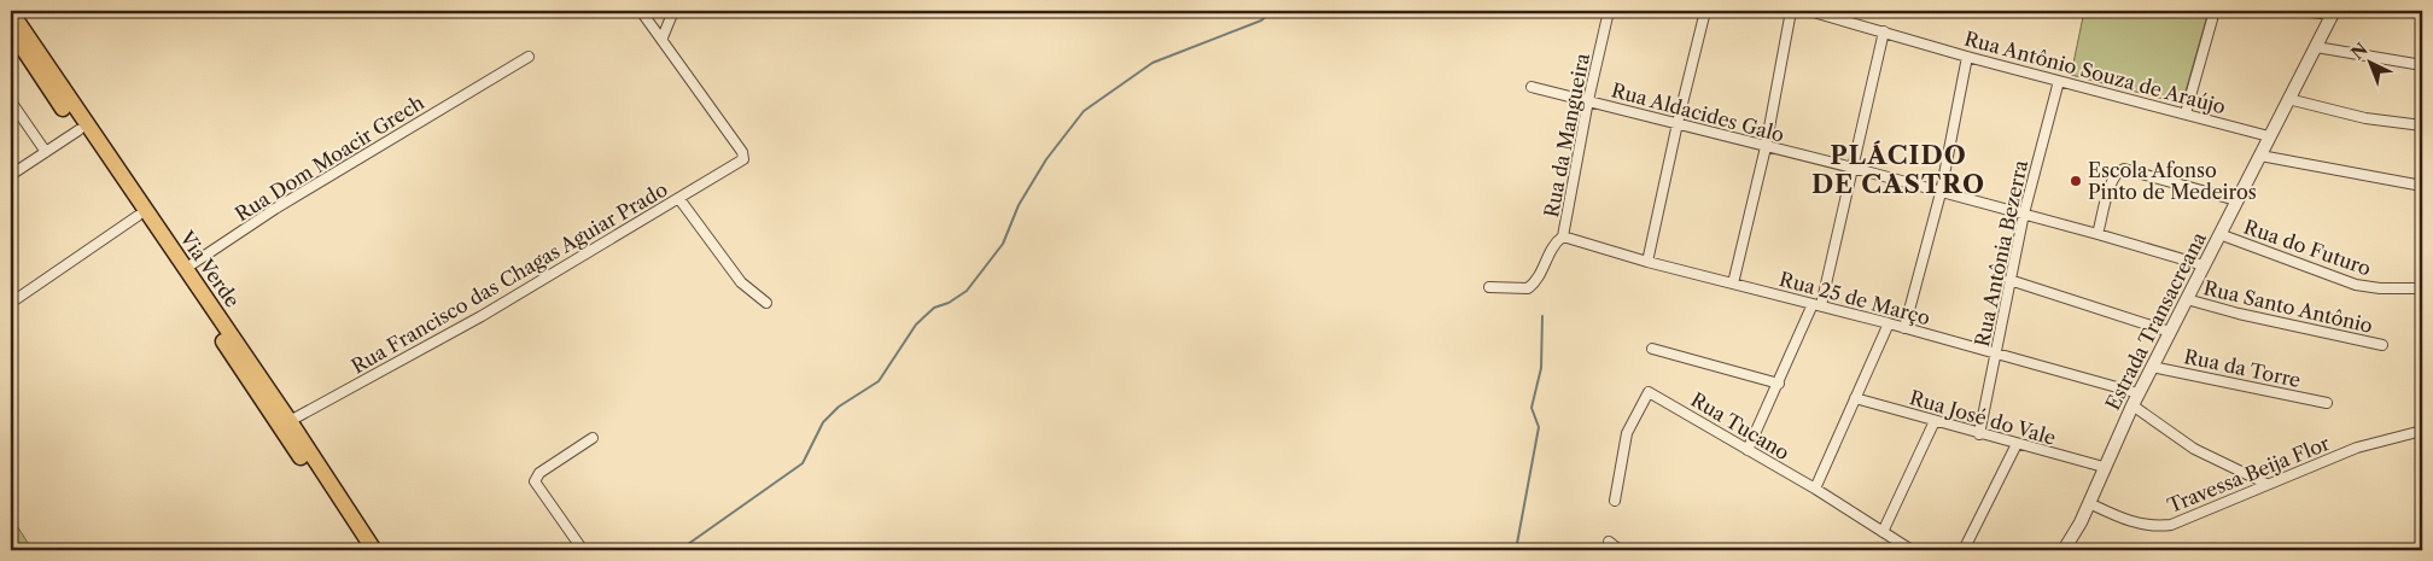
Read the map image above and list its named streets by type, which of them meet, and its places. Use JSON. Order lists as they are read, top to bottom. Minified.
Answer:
{"streets":{"main road":["Via Verde"],"street":["Rua Antônio Souza de Araújo","Rua Aldacides Galo","Rua da Mangueira","Rua Dom Moacir Grech","Rua do Futuro","Rua Antônia Bezerra","Rua Francisco das Chagas Aguiar Prado","Rua 25 de Março","Rua Santo Antônio","Estrada Transacreana","Rua da Torre","Rua José do Vale","Rua Tucano","Travessa Beija Flor"]},"crossings":[["Rua Antônio Souza de Araújo","Rua Antônia Bezerra"],["Rua Antônio Souza de Araújo","Estrada Transacreana"],["Rua Aldacides Galo","Rua da Mangueira"],["Rua Aldacides Galo","Rua Antônia Bezerra"],["Rua Aldacides Galo","Estrada Transacreana"],["Rua da Mangueira","Rua 25 de Março"],["Rua Dom Moacir Grech","Via Verde"],["Rua do Futuro","Estrada Transacreana"],["Rua Antônia Bezerra","Rua 25 de Março"],["Rua Antônia Bezerra","Rua José do Vale"],["Via Verde","Rua Francisco das Chagas Aguiar Prado"],["Rua 25 de Março","Estrada Transacreana"],["Rua Santo Antônio","Estrada Transacreana"],["Estrada Transacreana","Rua da Torre"],["Estrada Transacreana","Rua José do Vale"],["Estrada Transacreana","Travessa Beija Flor"]],"districts":["PLÁCIDO DE CASTRO"],"places":["Escola Afonso Pinto de Medeiros"],"north":"top left"}
